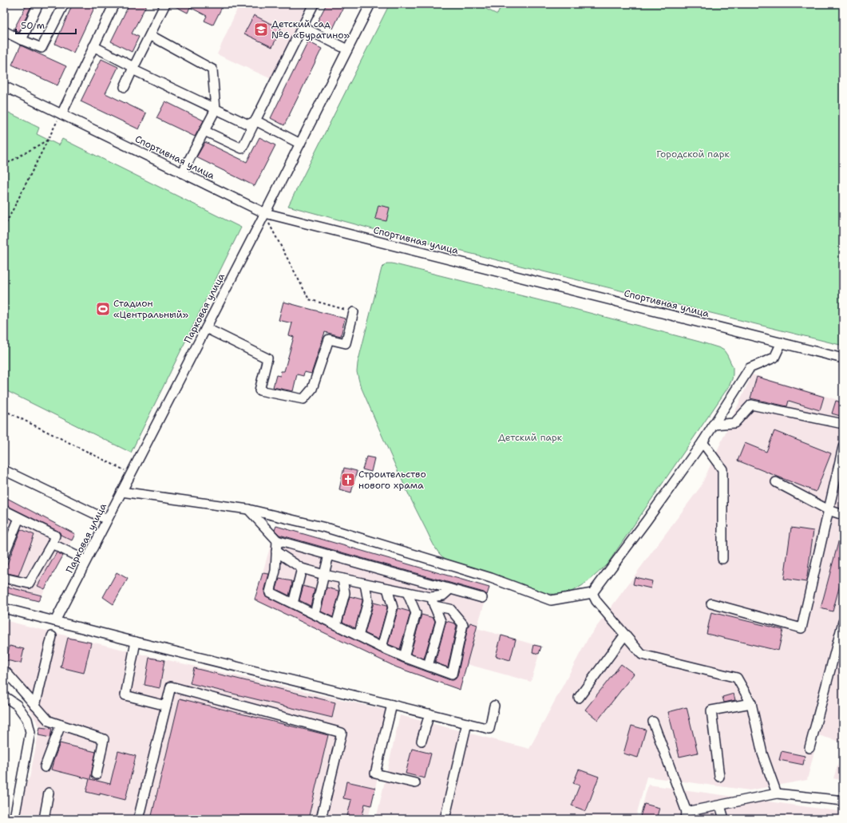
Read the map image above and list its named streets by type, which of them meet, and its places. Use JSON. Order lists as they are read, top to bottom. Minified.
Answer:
{"streets":{"street":["Спортивная улица","Парковая улица"]},"crossings":[["Спортивная улица","Парковая улица"]],"parks":["Городской парк","Детский парк"],"places":{"school or university":["Детский сад №6 «Буратино»"],"sports":["Стадион «Центральный»"],"church":["Строительство нового храма"]},"scale_bar":"50 m"}
